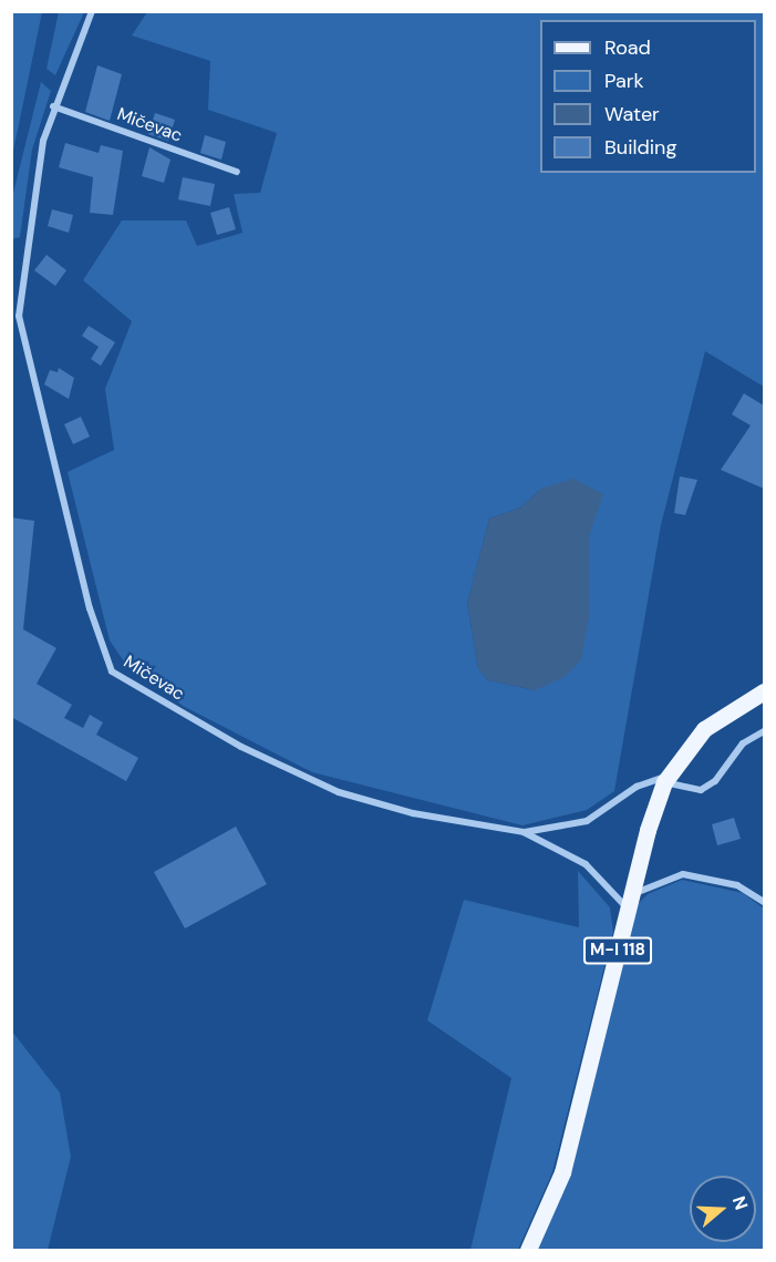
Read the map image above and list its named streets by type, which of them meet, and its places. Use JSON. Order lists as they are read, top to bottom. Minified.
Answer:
{"streets":{"main road":["M-I 118"],"street":["Mičevac"]},"crossings":[["Mičevac","M-I 118"]],"legend":["Road","Park","Water","Building"],"north":"right"}
